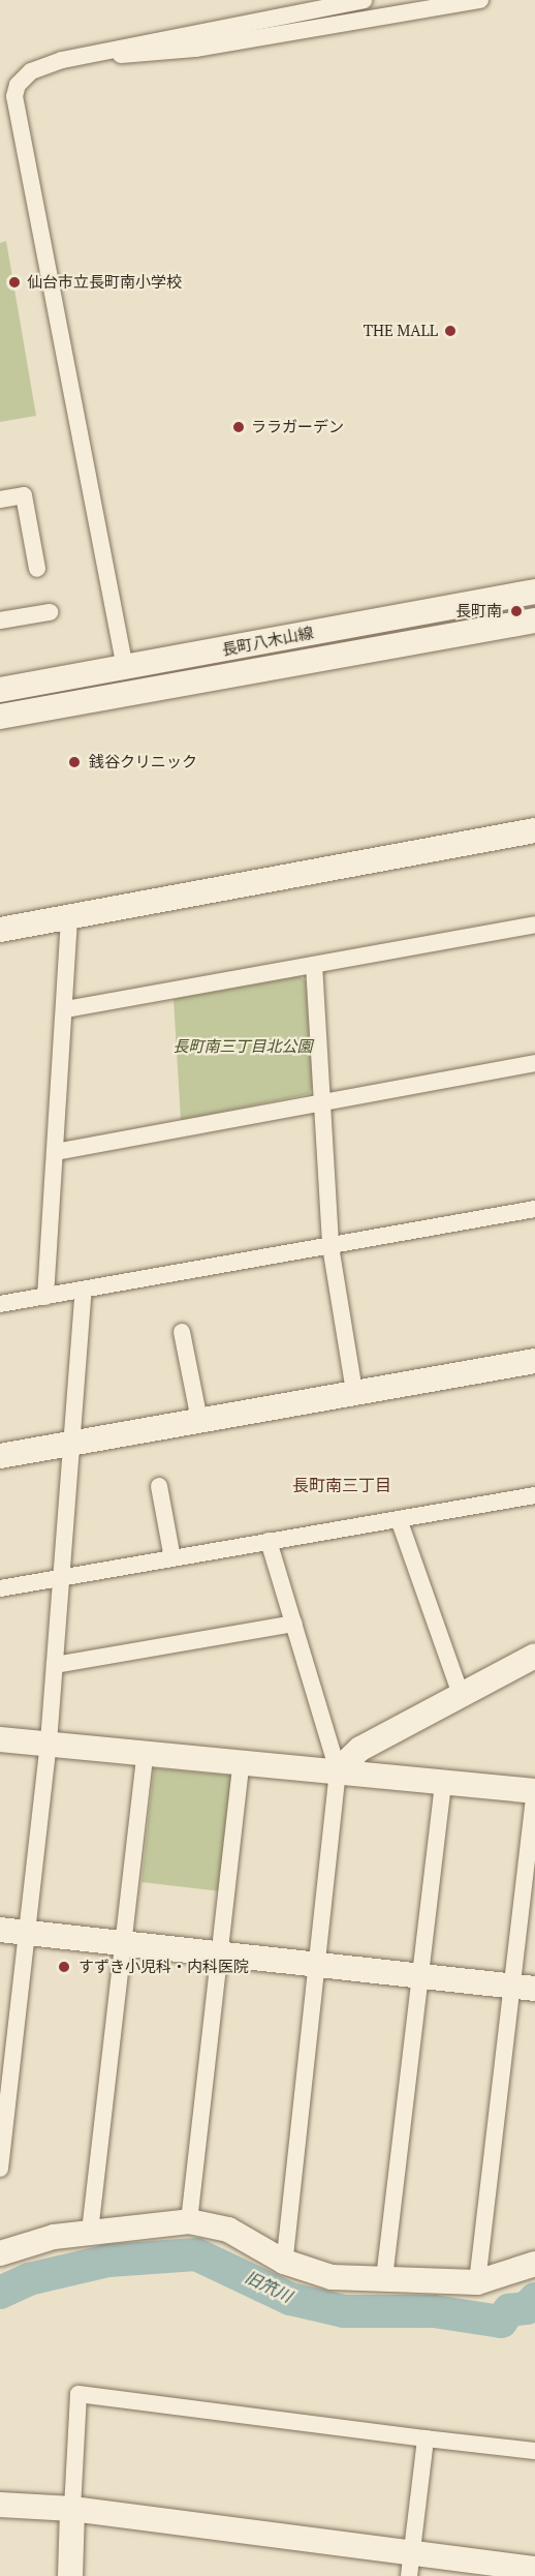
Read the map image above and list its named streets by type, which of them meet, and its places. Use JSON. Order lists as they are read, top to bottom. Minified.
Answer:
{"streets":{"street":["長町八木山線"]},"districts":["長町南三丁目"],"water":["旧笊川"],"parks":["長町南三丁目北公園"],"places":["仙台市立長町南小学校","THE MALL","ララガーデン","長町南","銭谷クリニック","すずき小児科・内科医院"]}
